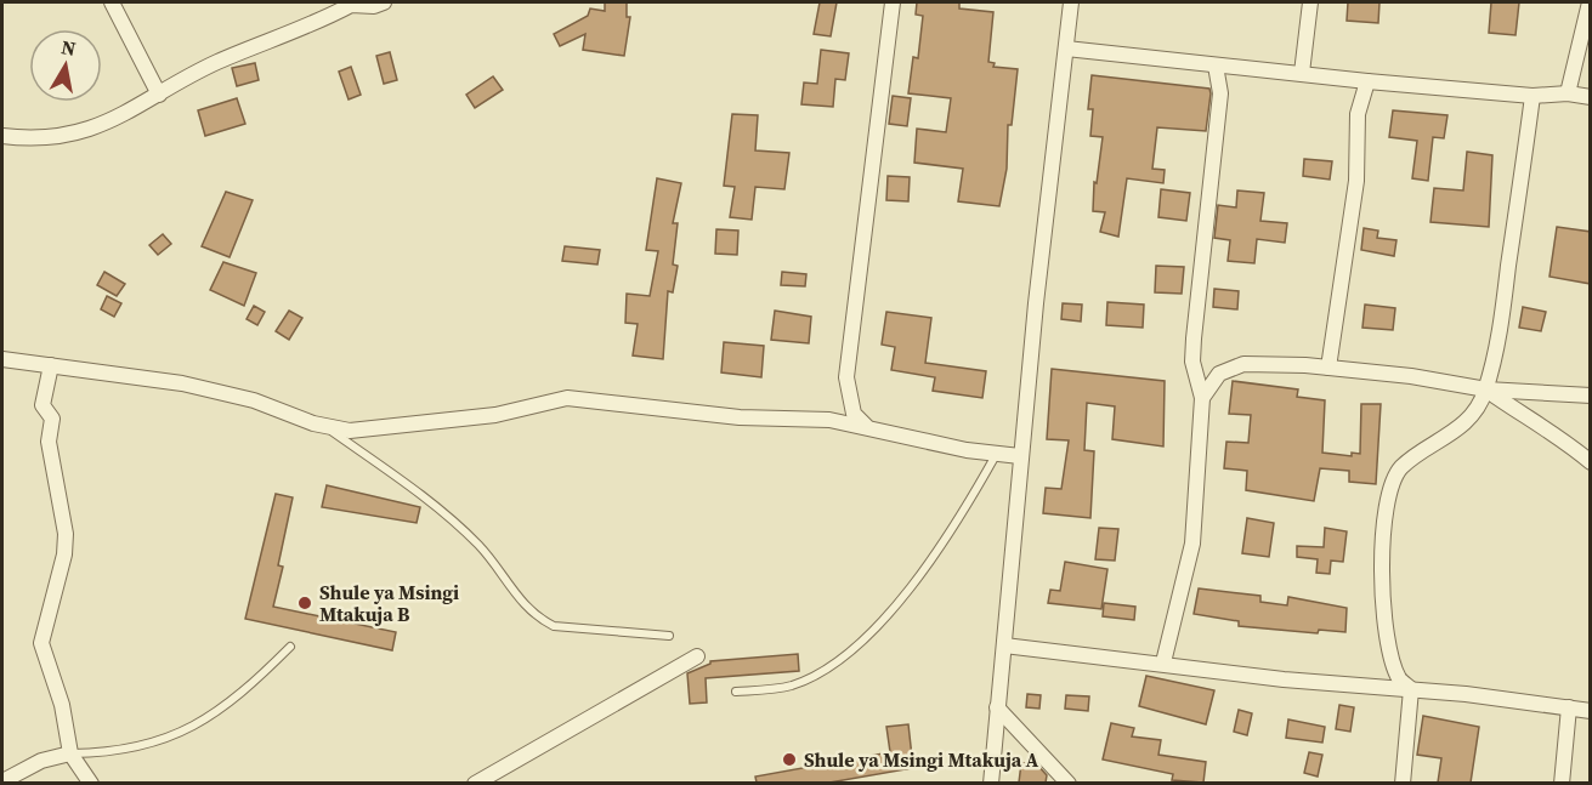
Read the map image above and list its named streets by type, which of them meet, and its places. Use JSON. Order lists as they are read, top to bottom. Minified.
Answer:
{"places":["Shule ya Msingi Mtakuja B","Shule ya Msingi Mtakuja A"],"north":"top"}
